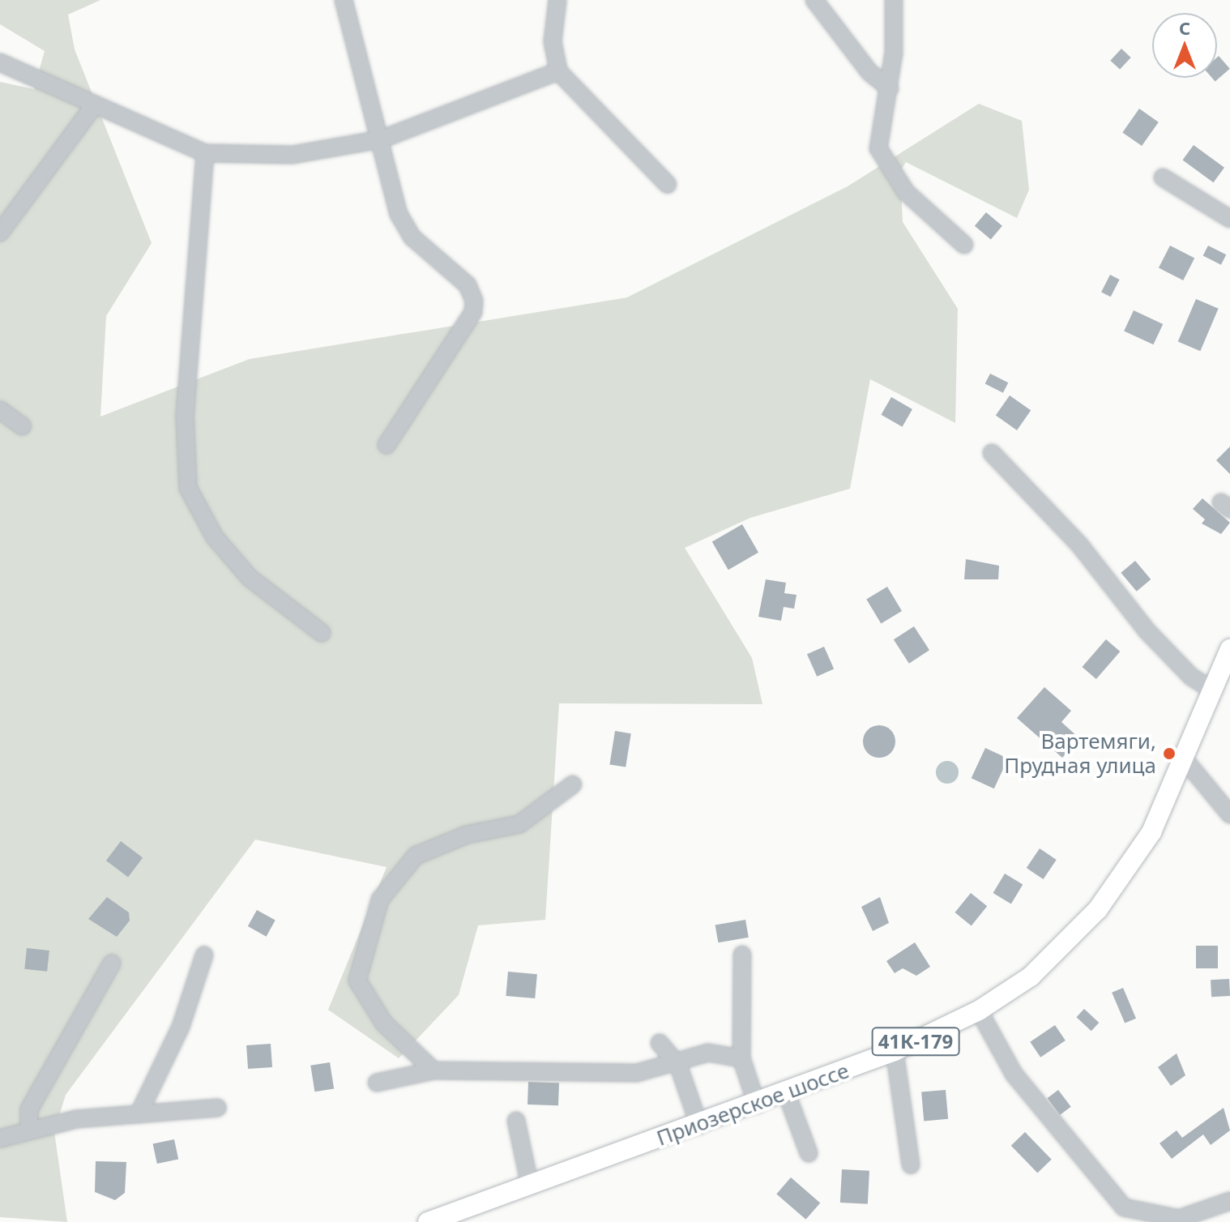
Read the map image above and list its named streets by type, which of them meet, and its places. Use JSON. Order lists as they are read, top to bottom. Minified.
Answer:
{"streets":{"main road":["41К-179","Приозерское шоссе"]},"places":["Вартемяги, Прудная улица"],"north":"top"}
